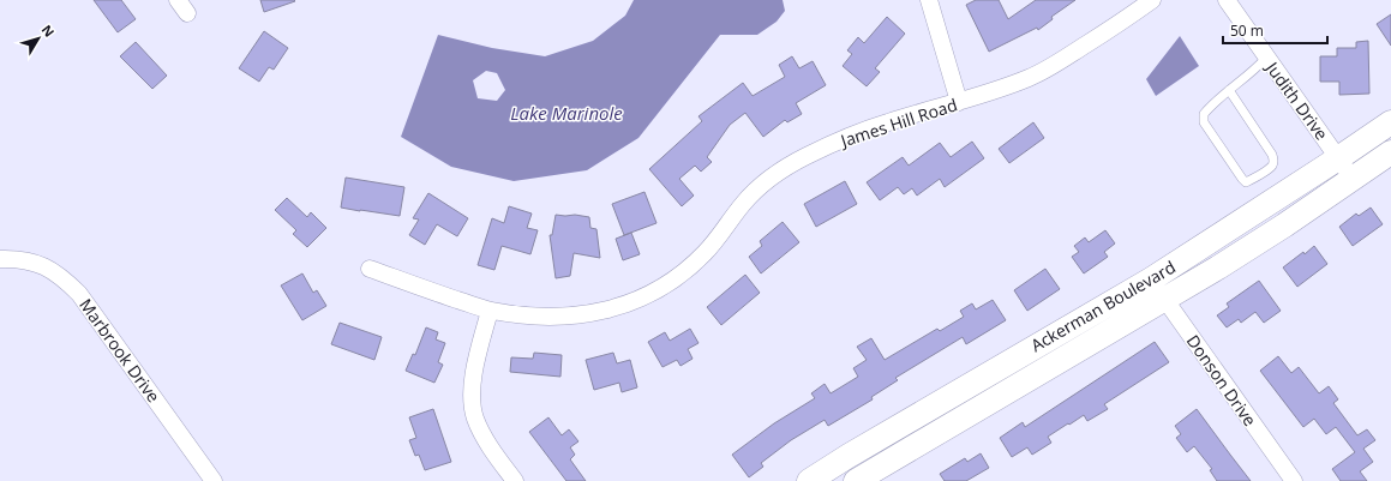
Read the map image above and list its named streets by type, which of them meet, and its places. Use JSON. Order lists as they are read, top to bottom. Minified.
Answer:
{"streets":{"street":["Judith Drive","James Hill Road","Ackerman Boulevard","Marbrook Drive","Donson Drive"]},"crossings":[["Judith Drive","Ackerman Boulevard"],["Ackerman Boulevard","Donson Drive"]],"water":["Lake Marinole"],"scale_bar":"50 m","north":"top right"}
